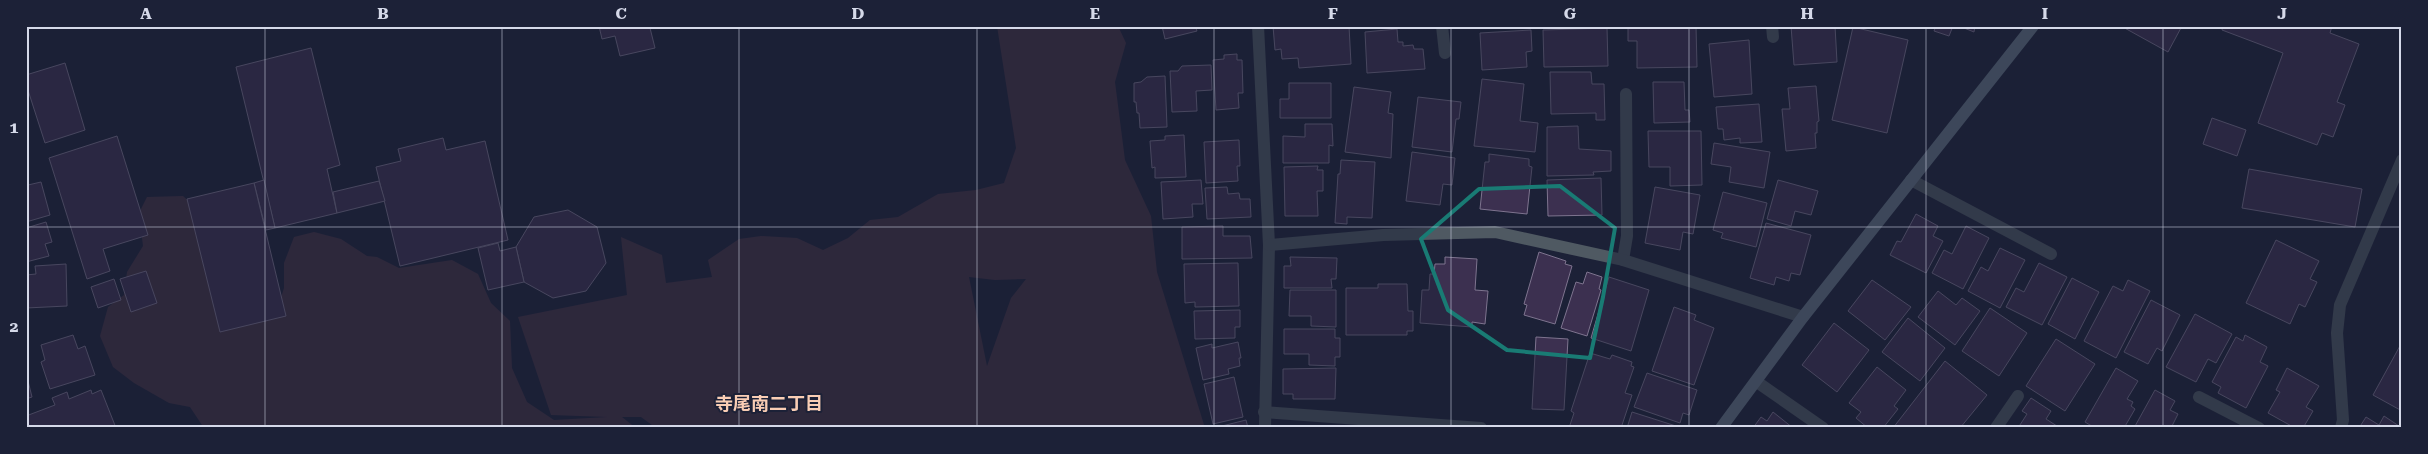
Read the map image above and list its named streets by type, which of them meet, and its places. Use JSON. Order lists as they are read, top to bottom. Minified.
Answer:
{"districts":["寺尾南二丁目"],"grid":{"columns":["A","B","C","D","E","F","G","H","I","J"],"rows":["1","2"]}}
